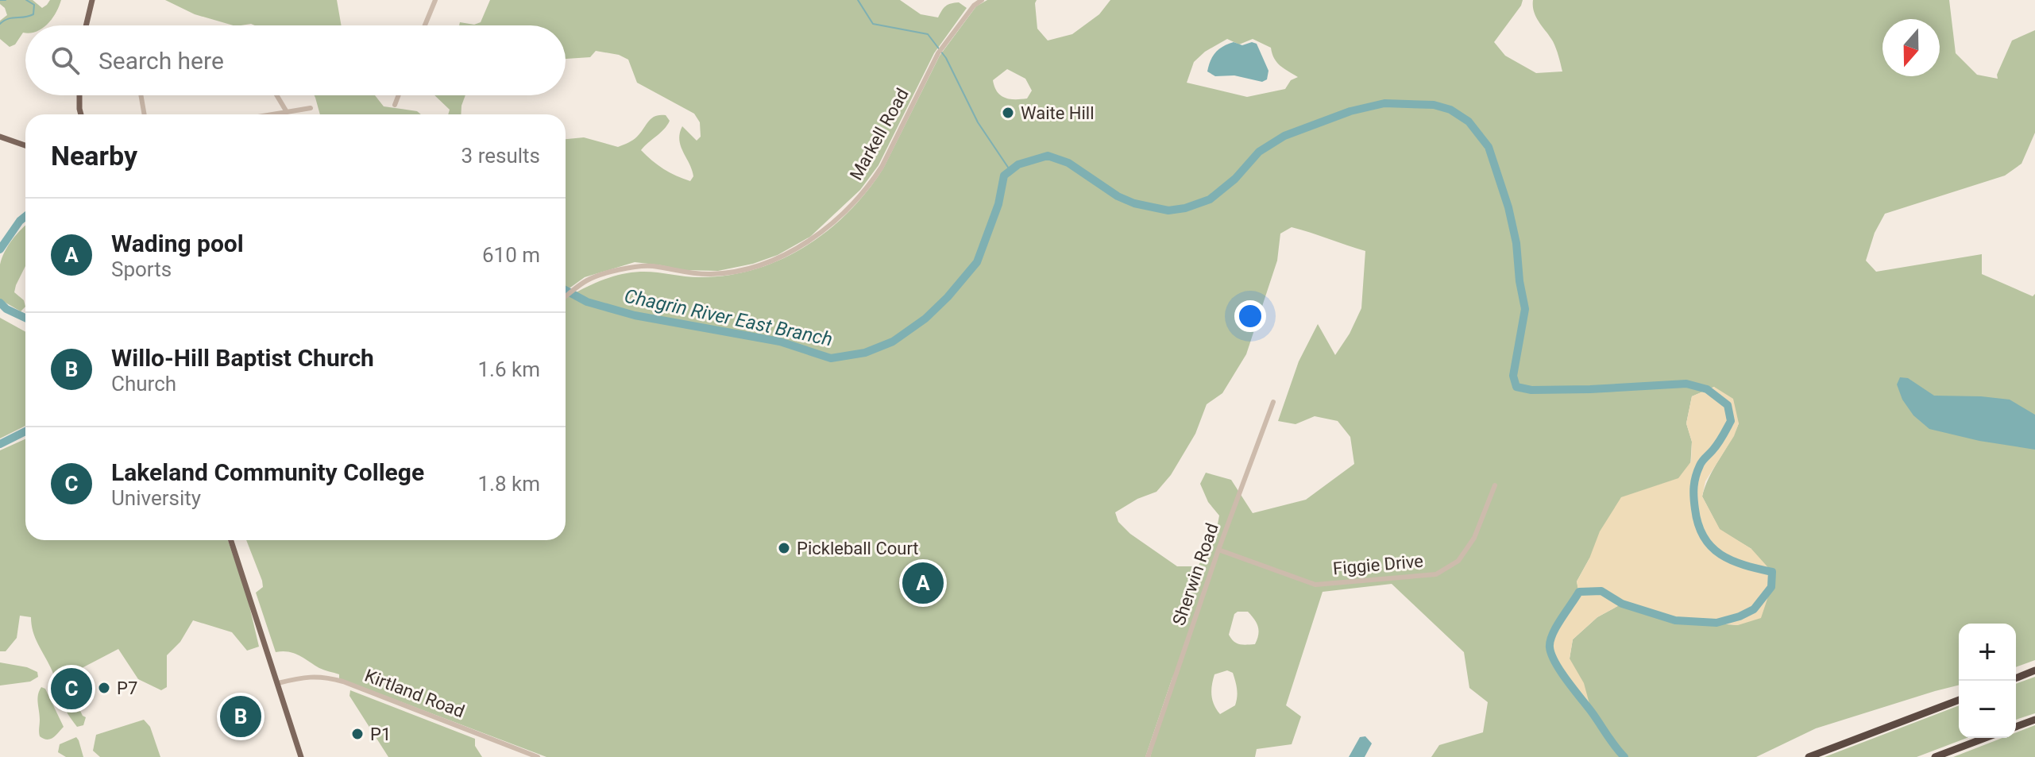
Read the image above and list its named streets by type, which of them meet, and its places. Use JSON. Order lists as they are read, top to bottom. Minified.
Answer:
{"streets":{"street":["Markell Road","Figgie Drive","Sherwin Road","Kirtland Road"]},"crossings":[["Figgie Drive","Sherwin Road"]],"water":["Chagrin River East Branch"],"places":["Waite Hill","Pickleball Court","P7","P1"],"north":"bottom","page":{"search":"Search here","heading":["Nearby","3 results"],"list":[{"mark":"A","name":"Wading pool","note":"Sports","value":"610 m"},{"mark":"B","name":"Willo-Hill Baptist Church","note":"Church","value":"1.6 km"},{"mark":"C","name":"Lakeland Community College","note":"University","value":"1.8 km"}],"pins":["A","C","B"],"map_buttons":["+","−"]}}
